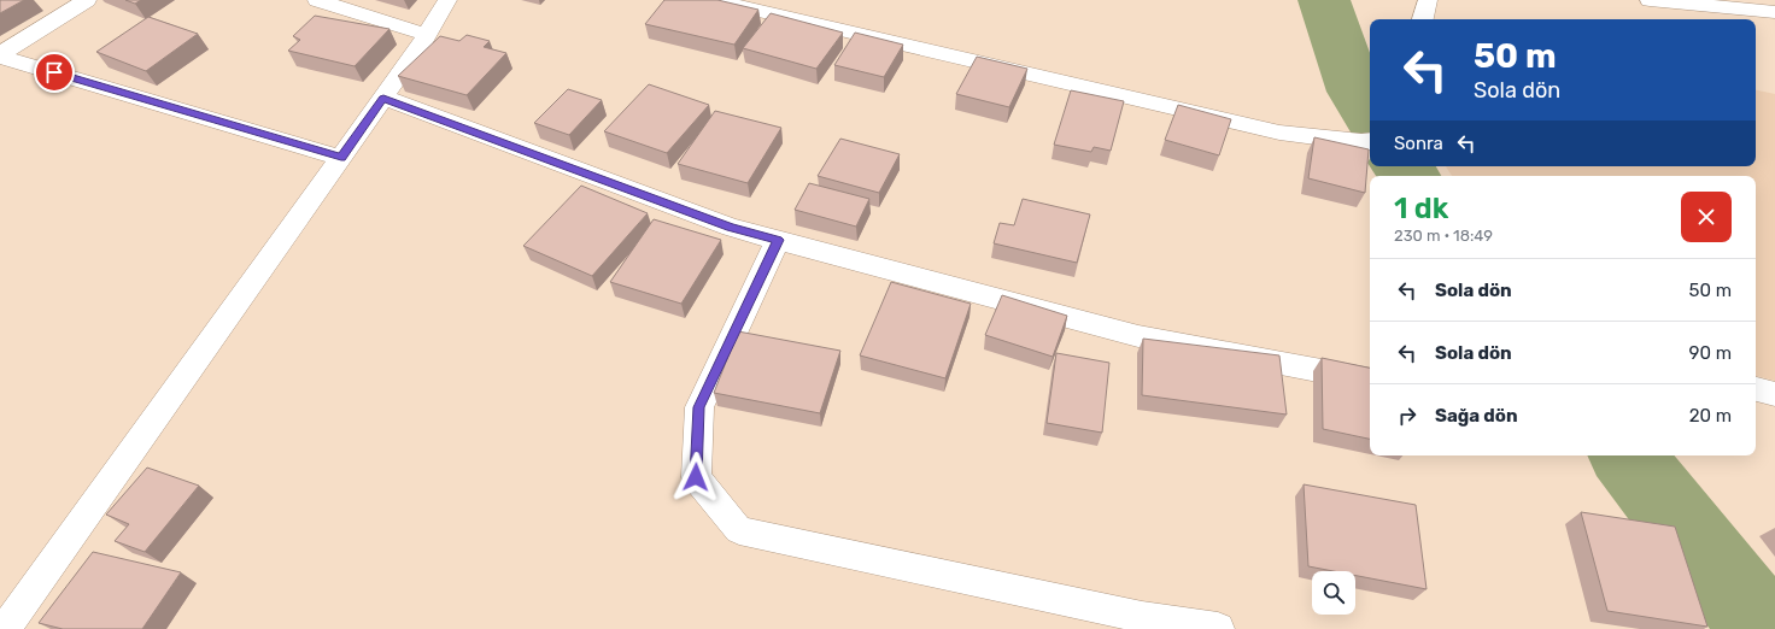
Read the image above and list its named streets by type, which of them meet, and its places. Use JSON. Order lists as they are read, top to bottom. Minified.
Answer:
{"page":{"turn":["50 m","Sola dön"],"then":"Sonra","heading":["1 dk","230 m · 18:49"],"list":[{"name":"Sola dön","value":"50 m"},{"name":"Sola dön","value":"90 m"},{"name":"Sağa dön","value":"20 m"}]}}
